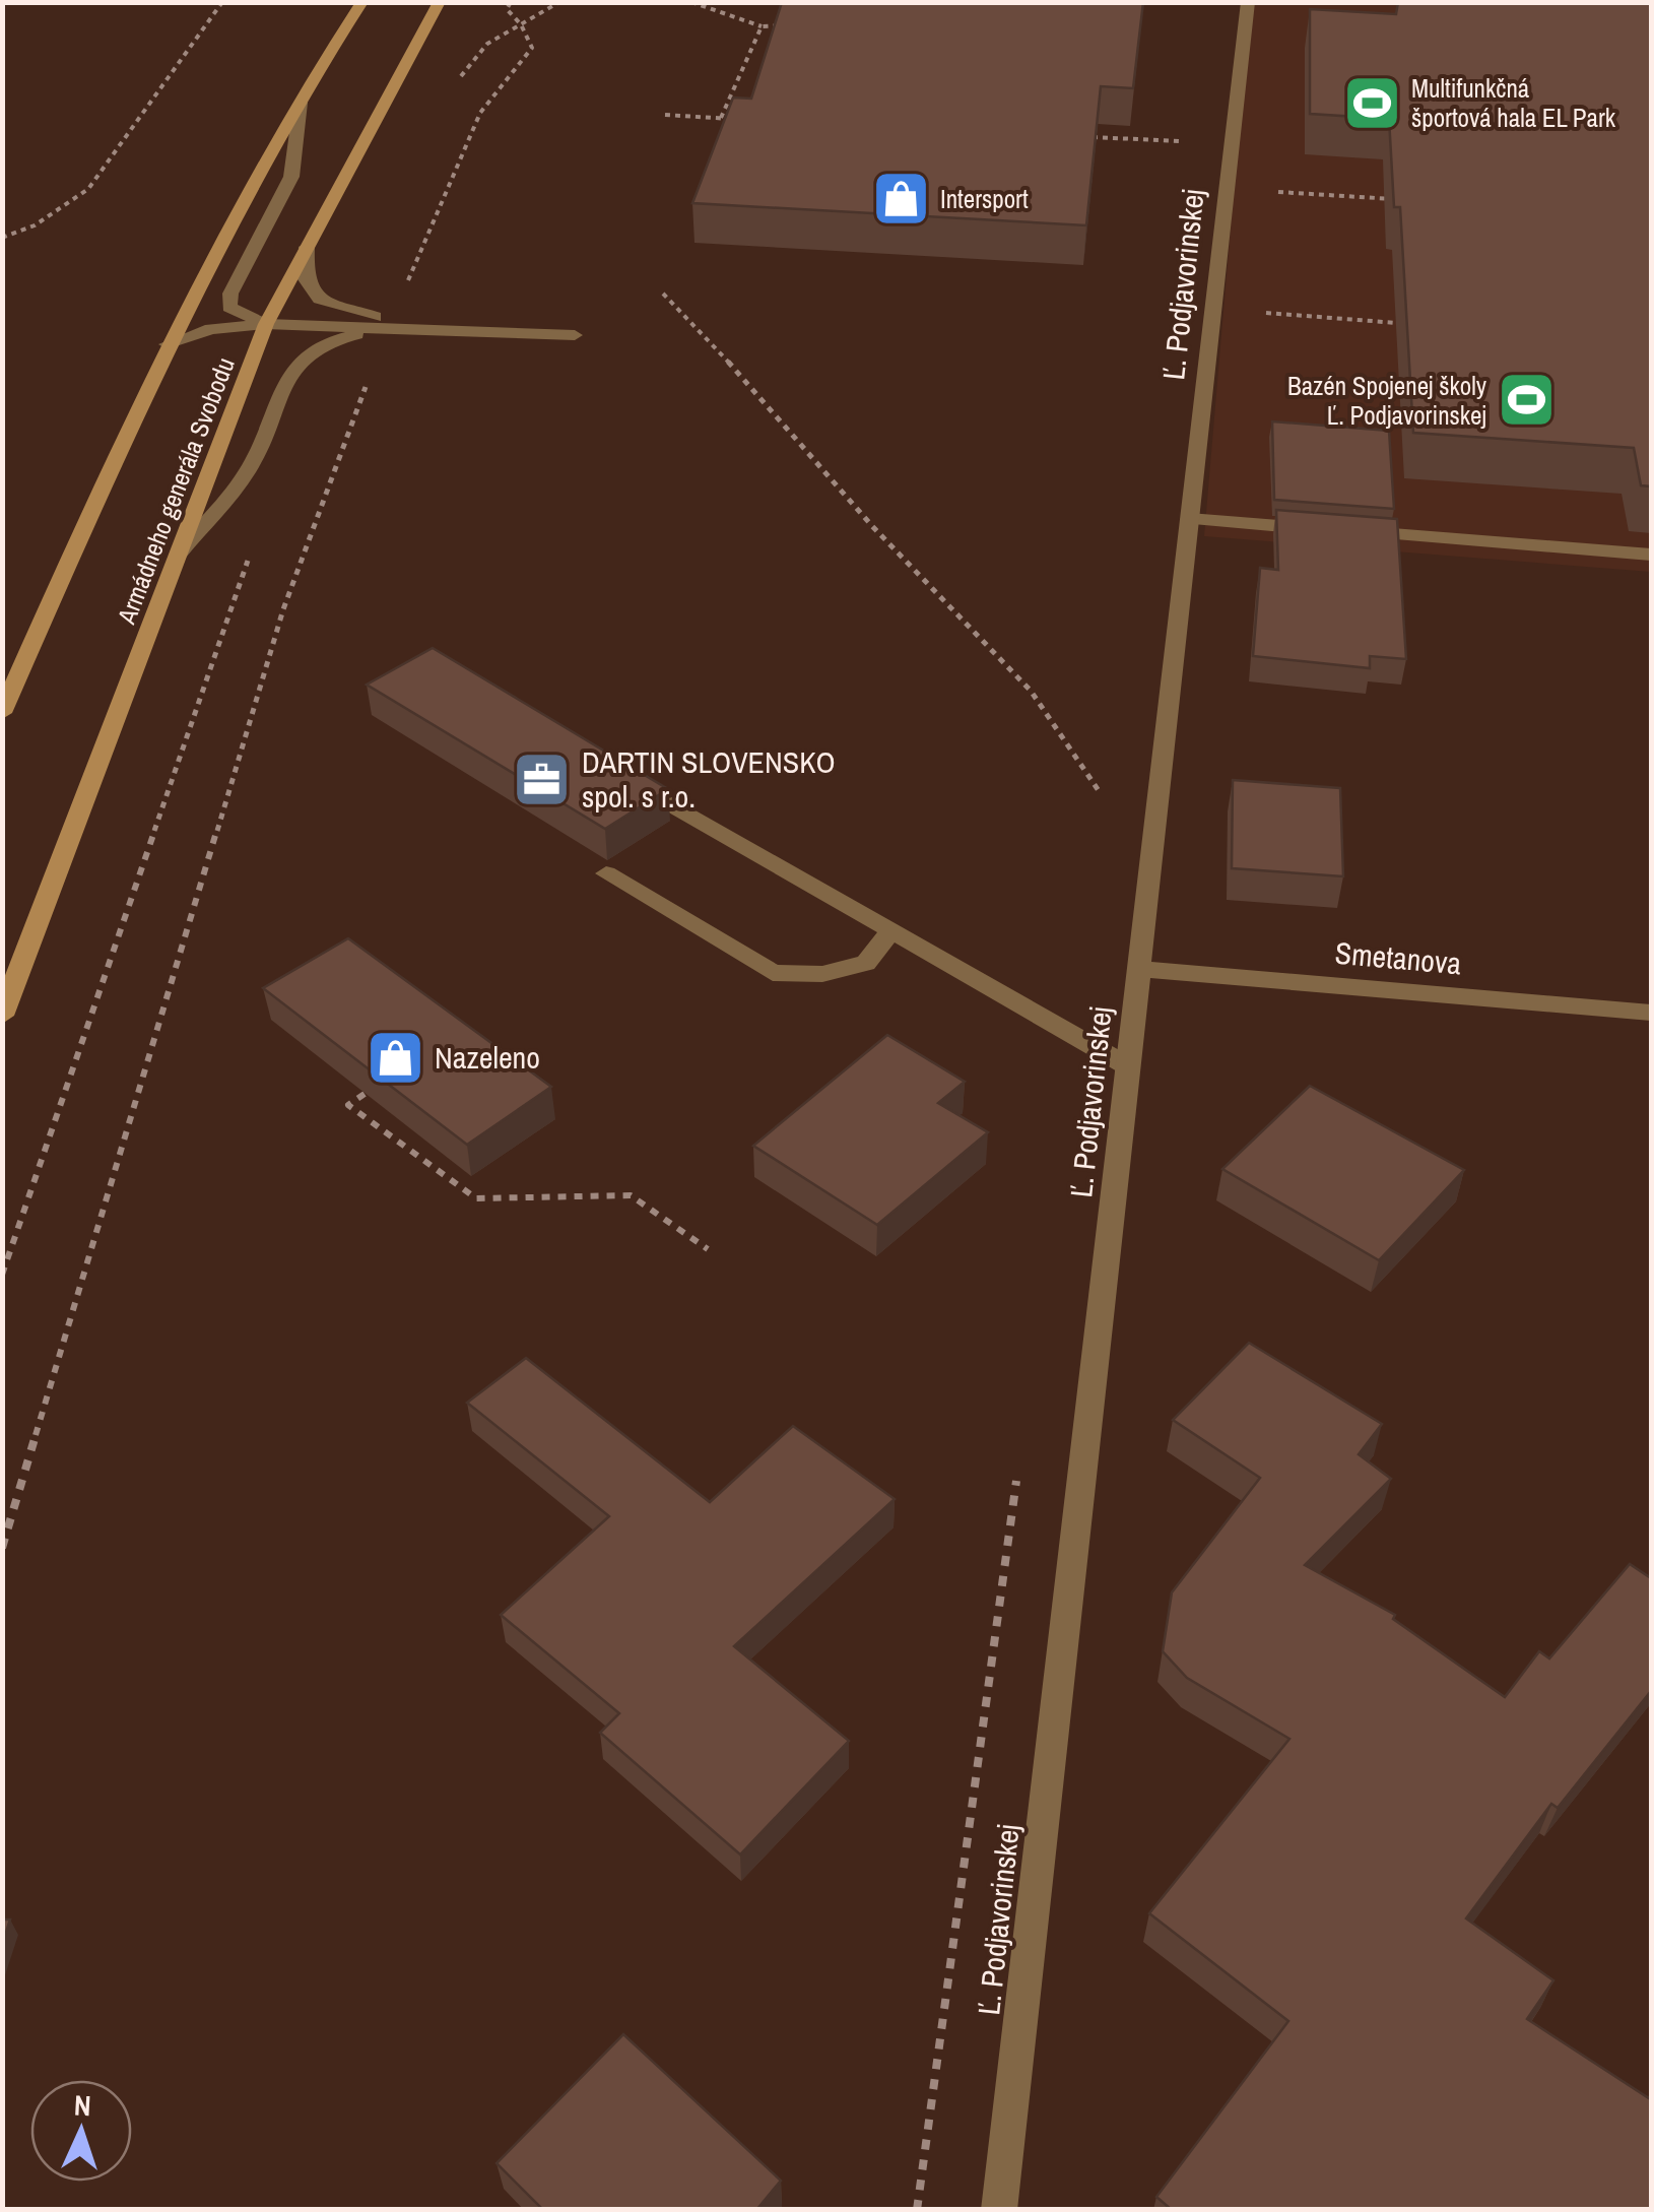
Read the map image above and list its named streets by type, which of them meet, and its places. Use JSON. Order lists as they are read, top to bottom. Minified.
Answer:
{"streets":{"street":["Ľ. Podjavorinskej","Armádneho generála Svobodu","Smetanova"]},"crossings":[["Ľ. Podjavorinskej","Smetanova"]],"places":{"sports":["Multifunkčná športová hala EL Park","Bazén Spojenej školy Ľ. Podjavorinskej"],"shop":["Intersport","Nazeleno"],"office":["DARTIN SLOVENSKO spol. s r.o."]},"north":"top"}
